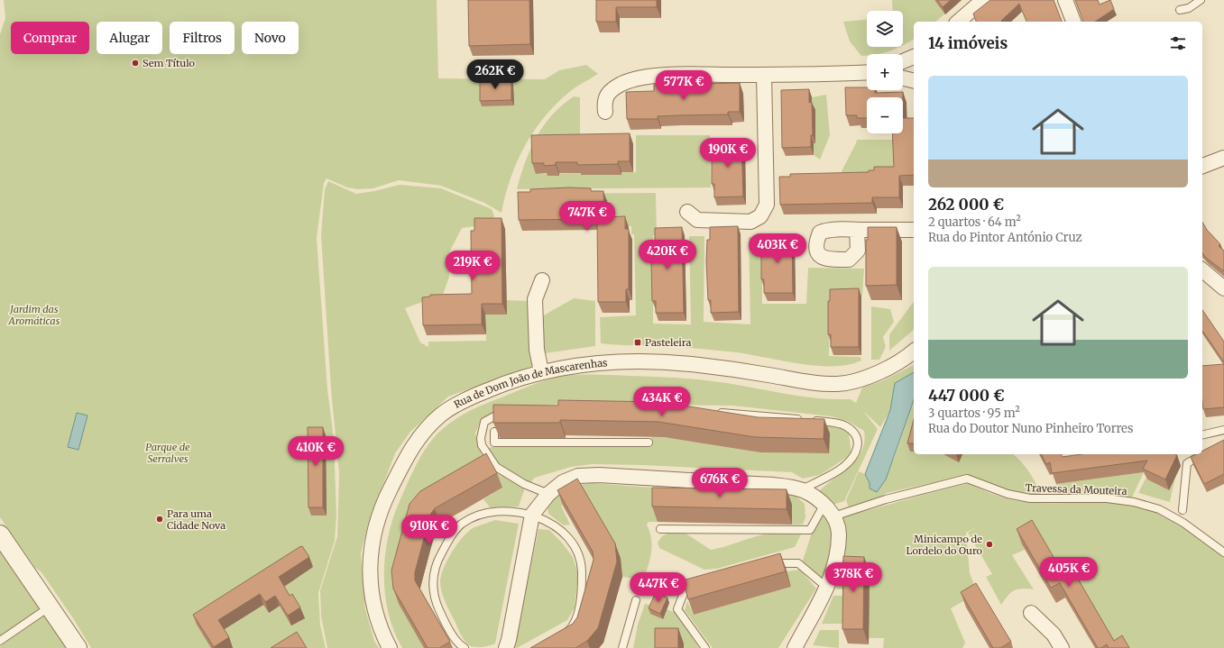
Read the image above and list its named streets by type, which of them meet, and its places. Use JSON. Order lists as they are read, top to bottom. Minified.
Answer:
{"streets":{"street":["Rua de Dom João de Mascarenhas"],"lane":["Travessa da Mouteira"]},"parks":["Jardim das Aromáticas","Parque de Serralves"],"places":{"other":["Sem Título","Para uma Cidade Nova","Minicampo de Lordelo do Ouro"],"transit":["Pasteleira"]},"page":{"map_buttons":["+","−"],"chip":["Comprar","Alugar","Filtros","Novo"],"heading":"14 imóveis","price":["262K €","577K €","190K €","747K €","403K €","420K €","219K €","434K €","410K €","676K €","910K €","405K €","378K €","447K €"],"list":[{"name":"262 000 €","note":"2 quartos · 64 m² · Rua do Pintor António Cruz"},{"name":"447 000 €","note":"3 quartos · 95 m² · Rua do Doutor Nuno Pinheiro Torres"}]}}
